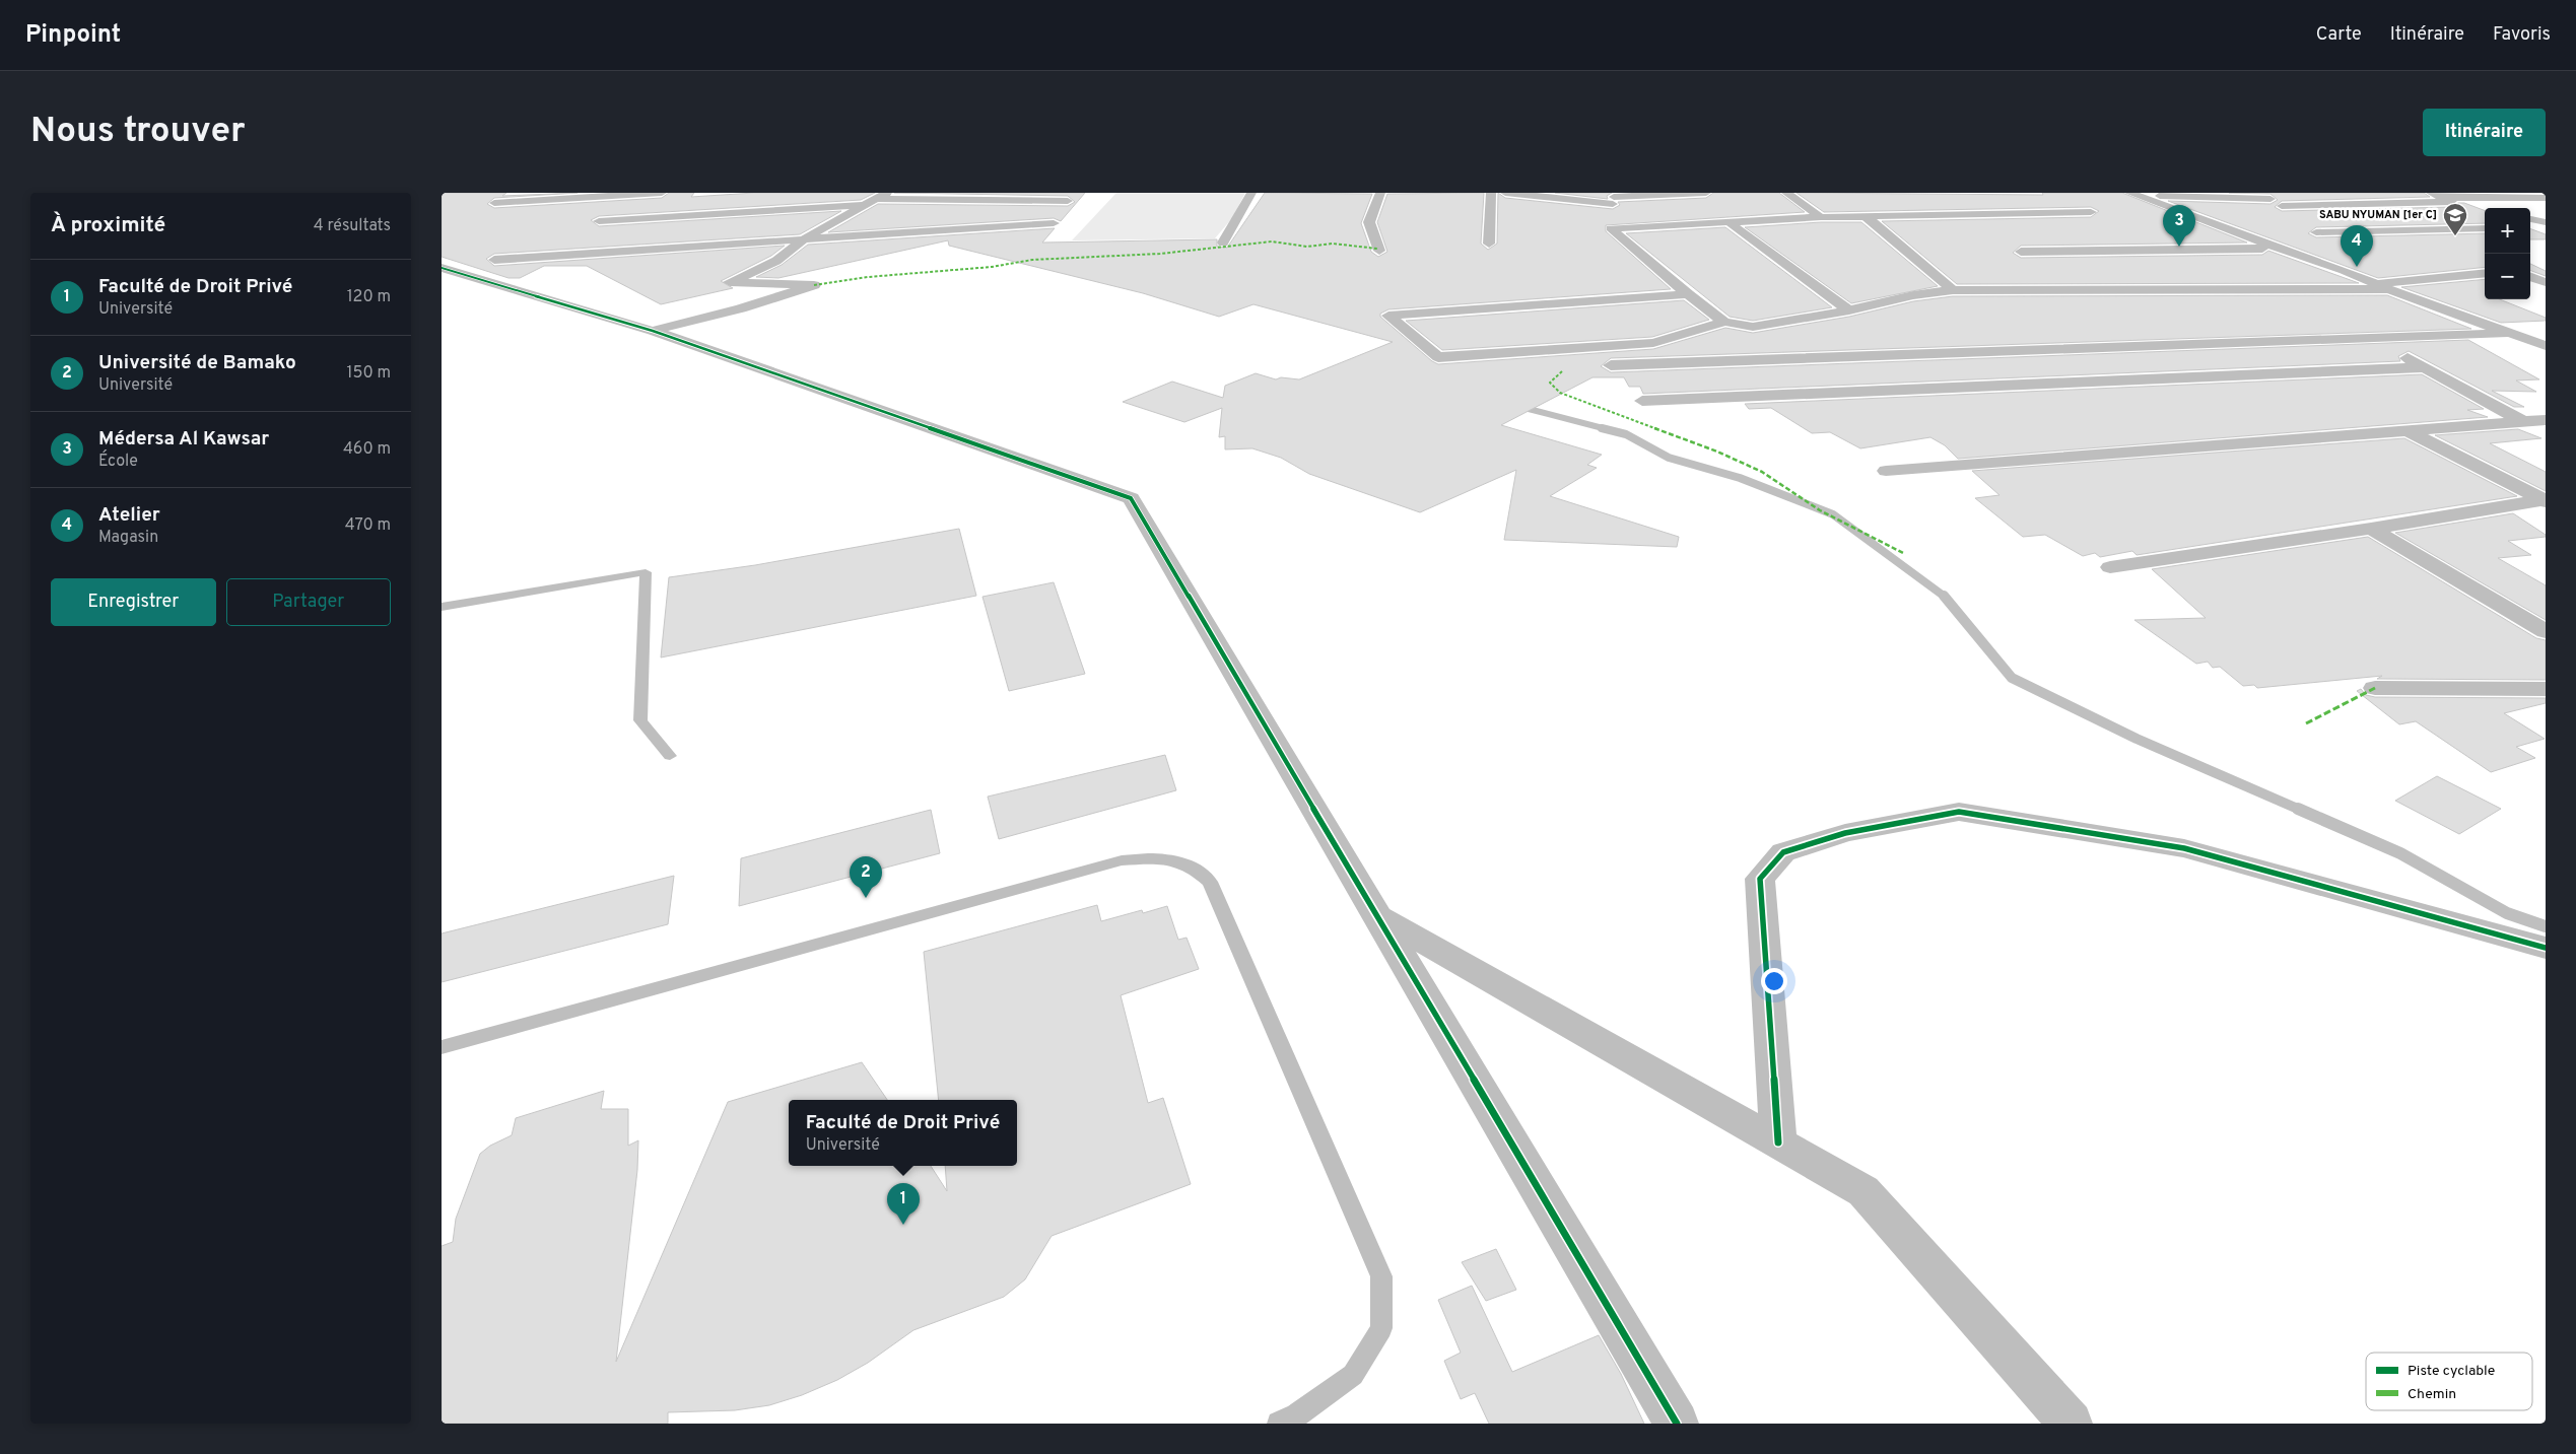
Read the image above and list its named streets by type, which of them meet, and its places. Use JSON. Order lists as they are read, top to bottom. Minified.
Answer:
{"places":{"school or university":["SABU NYUMAN [1er C]"]},"legend":["Piste cyclable","Chemin"],"page":{"header":"Pinpoint","nav":["Carte","Itinéraire","Favoris"],"buttons":["Itinéraire",["Enregistrer","Partager"]],"title":"Nous trouver","heading":["À proximité","4 résultats"],"pins":["3","4","2","1"],"map_buttons":["+","−"],"list":[{"mark":"1","name":"Faculté de Droit Privé","note":"Université","value":"120 m"},{"mark":"2","name":"Université de Bamako","note":"Université","value":"150 m"},{"mark":"3","name":"Médersa Al Kawsar","note":"École","value":"460 m"},{"mark":"4","name":"Atelier","note":"Magasin","value":"470 m"}],"popup":["Faculté de Droit Privé","Université"]}}
